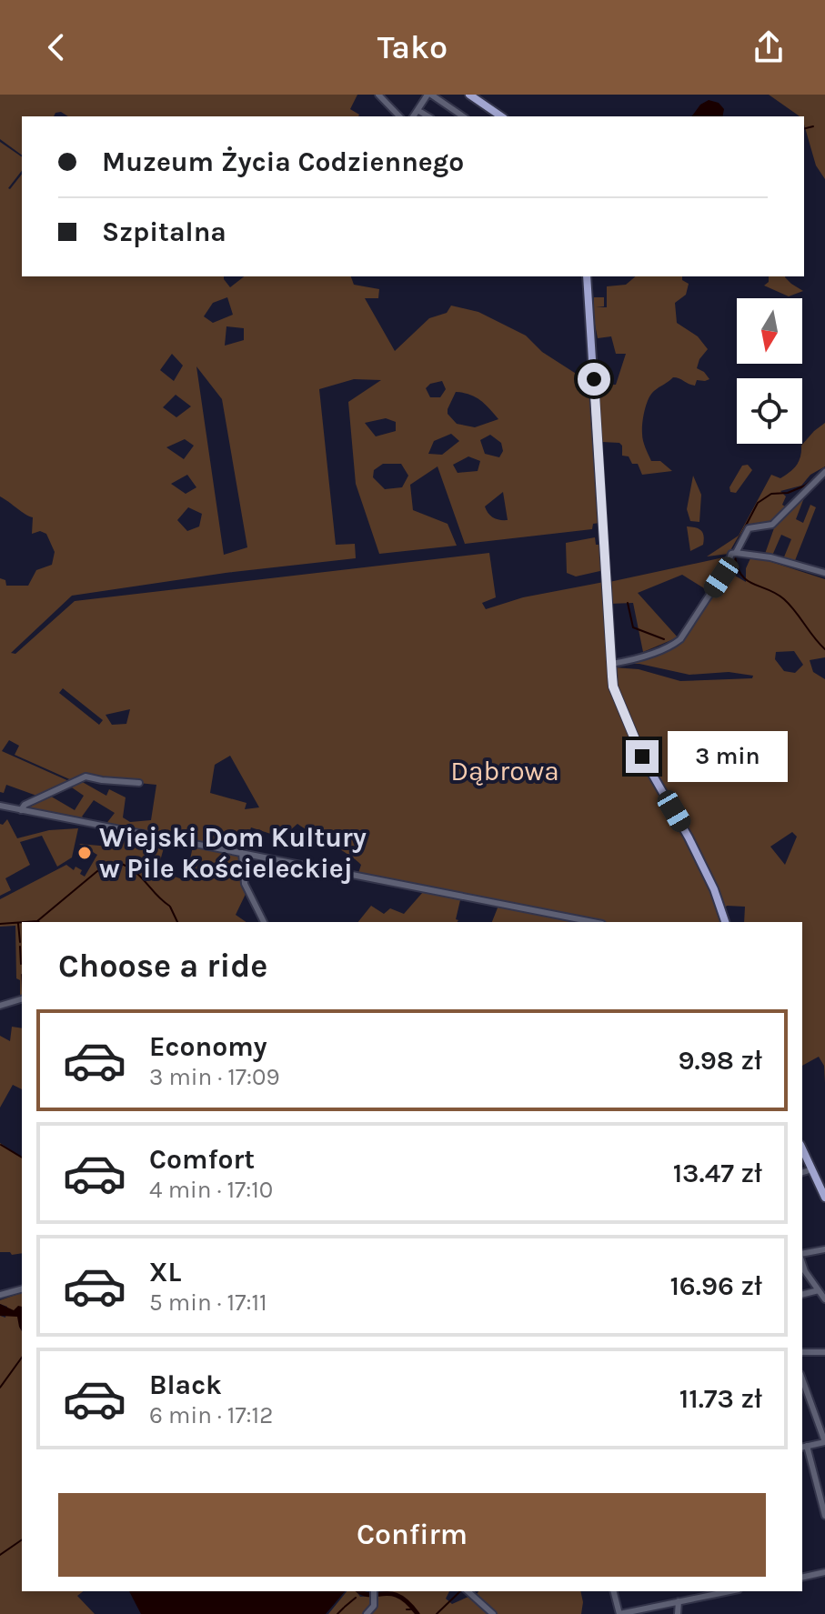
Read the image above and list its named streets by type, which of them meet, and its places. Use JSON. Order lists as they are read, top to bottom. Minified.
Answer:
{"parks":["Dąbrowa"],"places":["Wiejski Dom Kultury w Pile Kościeleckiej"],"north":"bottom","page":{"header":"Tako","banner":["Muzeum Życia Codziennego","Szpitalna"],"bubble":"3 min","heading":"Choose a ride","list":[{"name":"Economy","note":"3 min · 17:09","value":"9.98 zł"},{"name":"Comfort","note":"4 min · 17:10","value":"13.47 zł"},{"name":"XL","note":"5 min · 17:11","value":"16.96 zł"},{"name":"Black","note":"6 min · 17:12","value":"11.73 zł"}],"buttons":"Confirm"}}
